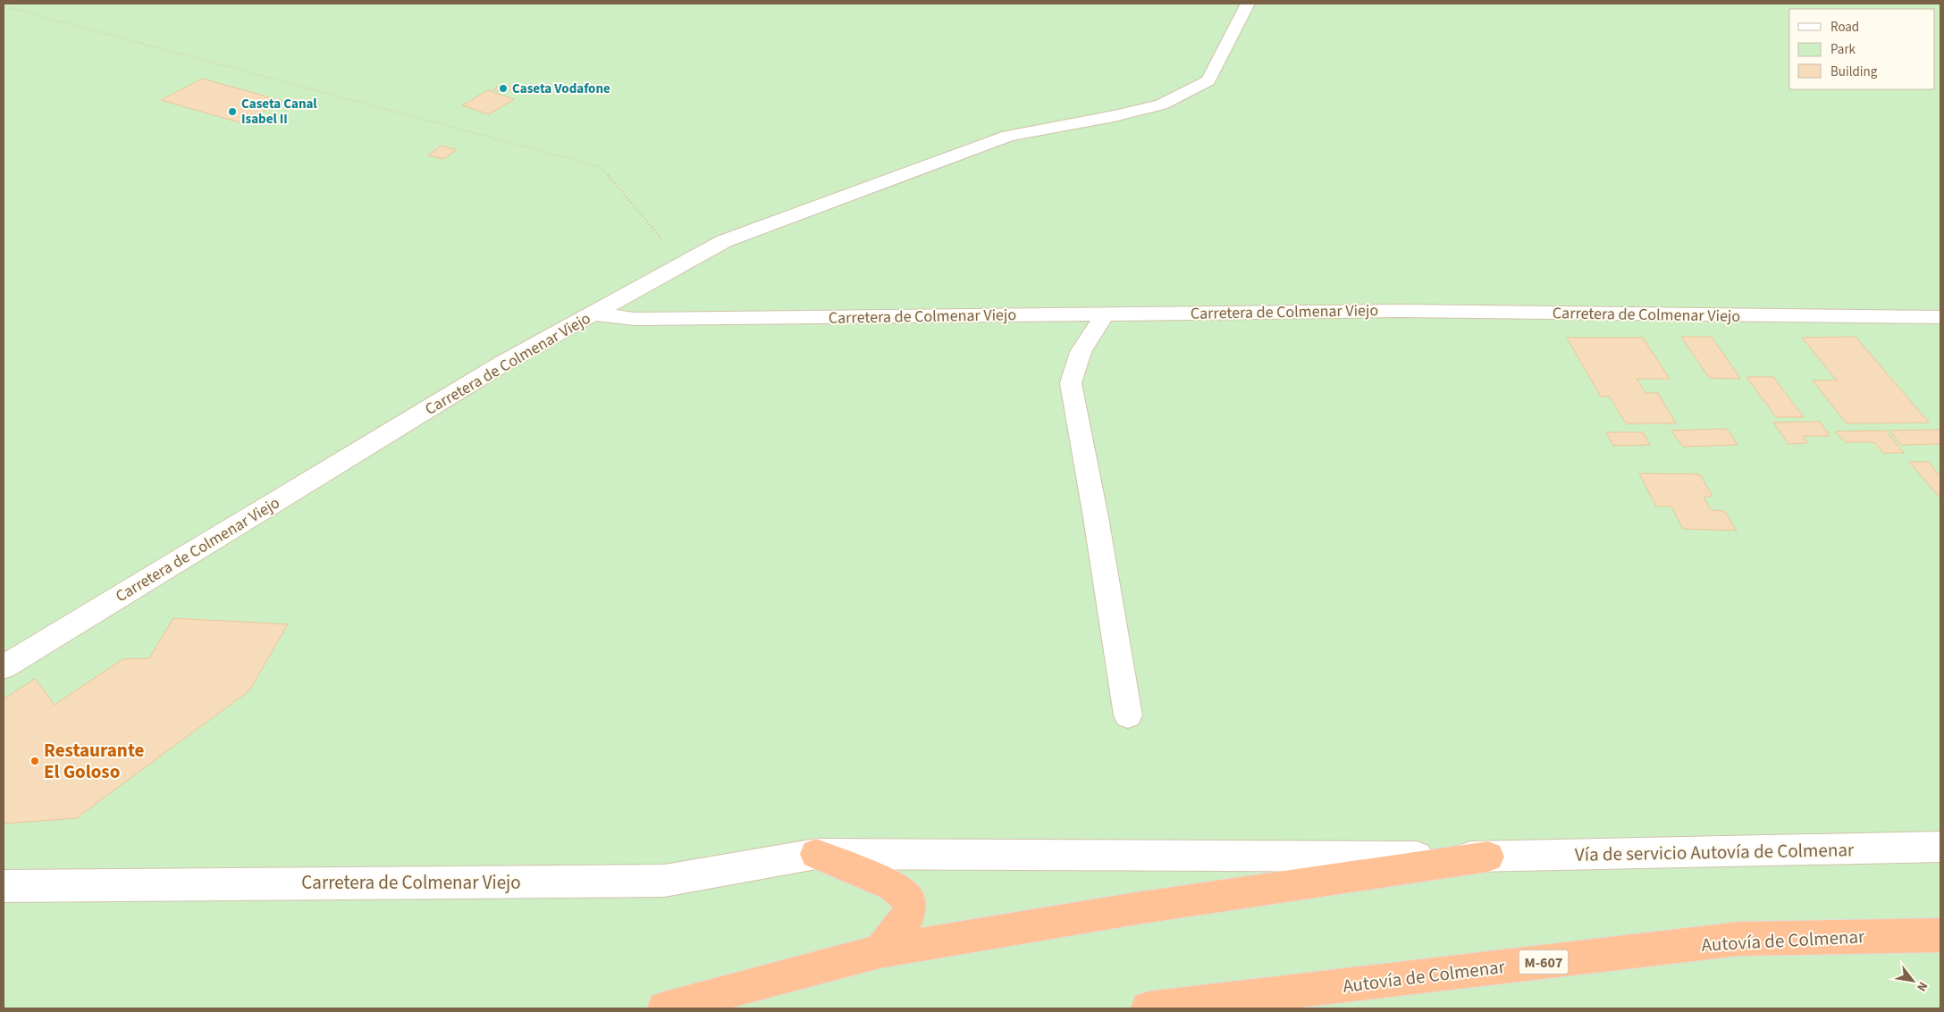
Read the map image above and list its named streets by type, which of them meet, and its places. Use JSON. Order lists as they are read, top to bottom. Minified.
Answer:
{"streets":{"highway":["Autovía de Colmenar","M-607"],"street":["Carretera de Colmenar Viejo","Vía de servicio Autovía de Colmenar"]},"crossings":[["Carretera de Colmenar Viejo","Vía de servicio Autovía de Colmenar"]],"places":["Caseta Vodafone","Caseta Canal Isabel II","Restaurante El Goloso"],"legend":["Road","Park","Building"],"north":"bottom right"}
